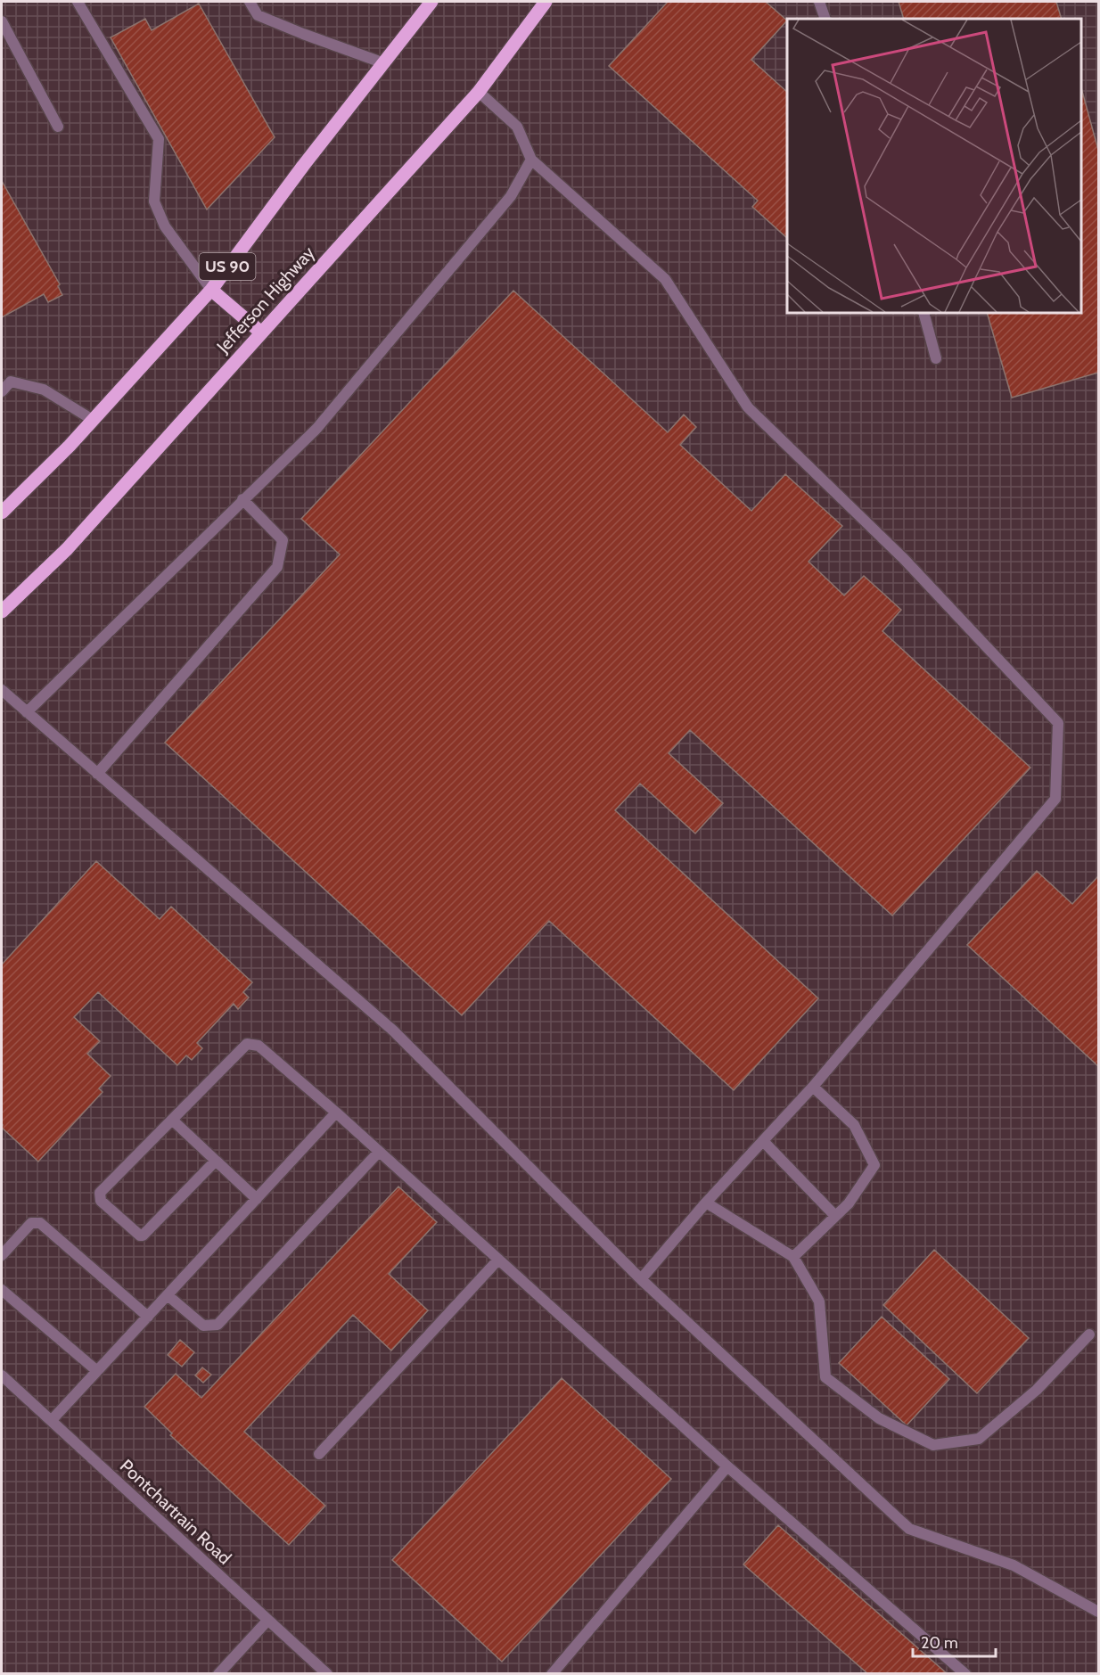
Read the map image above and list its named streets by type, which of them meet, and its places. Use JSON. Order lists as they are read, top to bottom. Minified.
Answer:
{"streets":{"main road":["US 90","Jefferson Highway"],"street":["Pontchartrain Road"]},"scale_bar":"20 m"}
